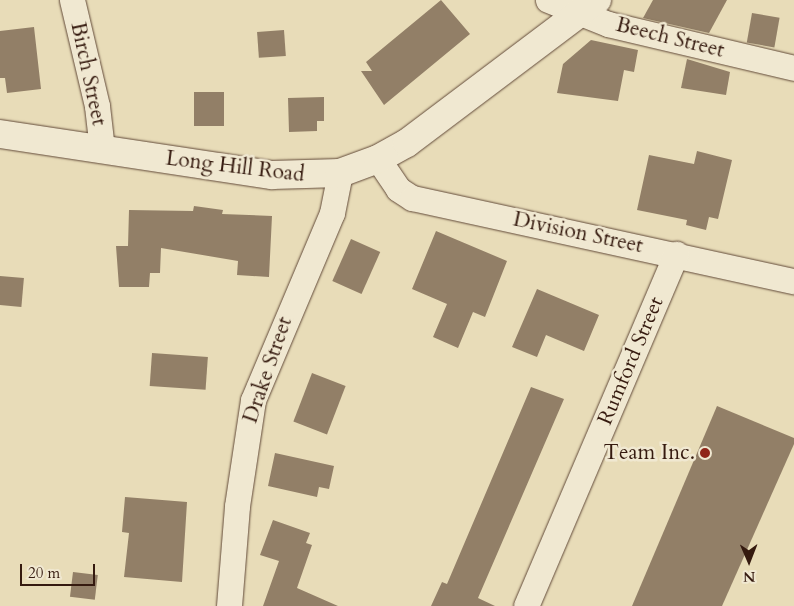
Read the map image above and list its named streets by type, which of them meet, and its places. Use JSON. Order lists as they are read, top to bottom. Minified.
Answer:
{"streets":{"main road":["Long Hill Road"],"street":["Beech Street","Birch Street","Division Street","Rumford Street","Drake Street"]},"crossings":[["Beech Street","Long Hill Road"],["Birch Street","Long Hill Road"],["Long Hill Road","Division Street"],["Long Hill Road","Drake Street"],["Division Street","Rumford Street"]],"places":["Team Inc."],"scale_bar":"20 m","north":"bottom"}
